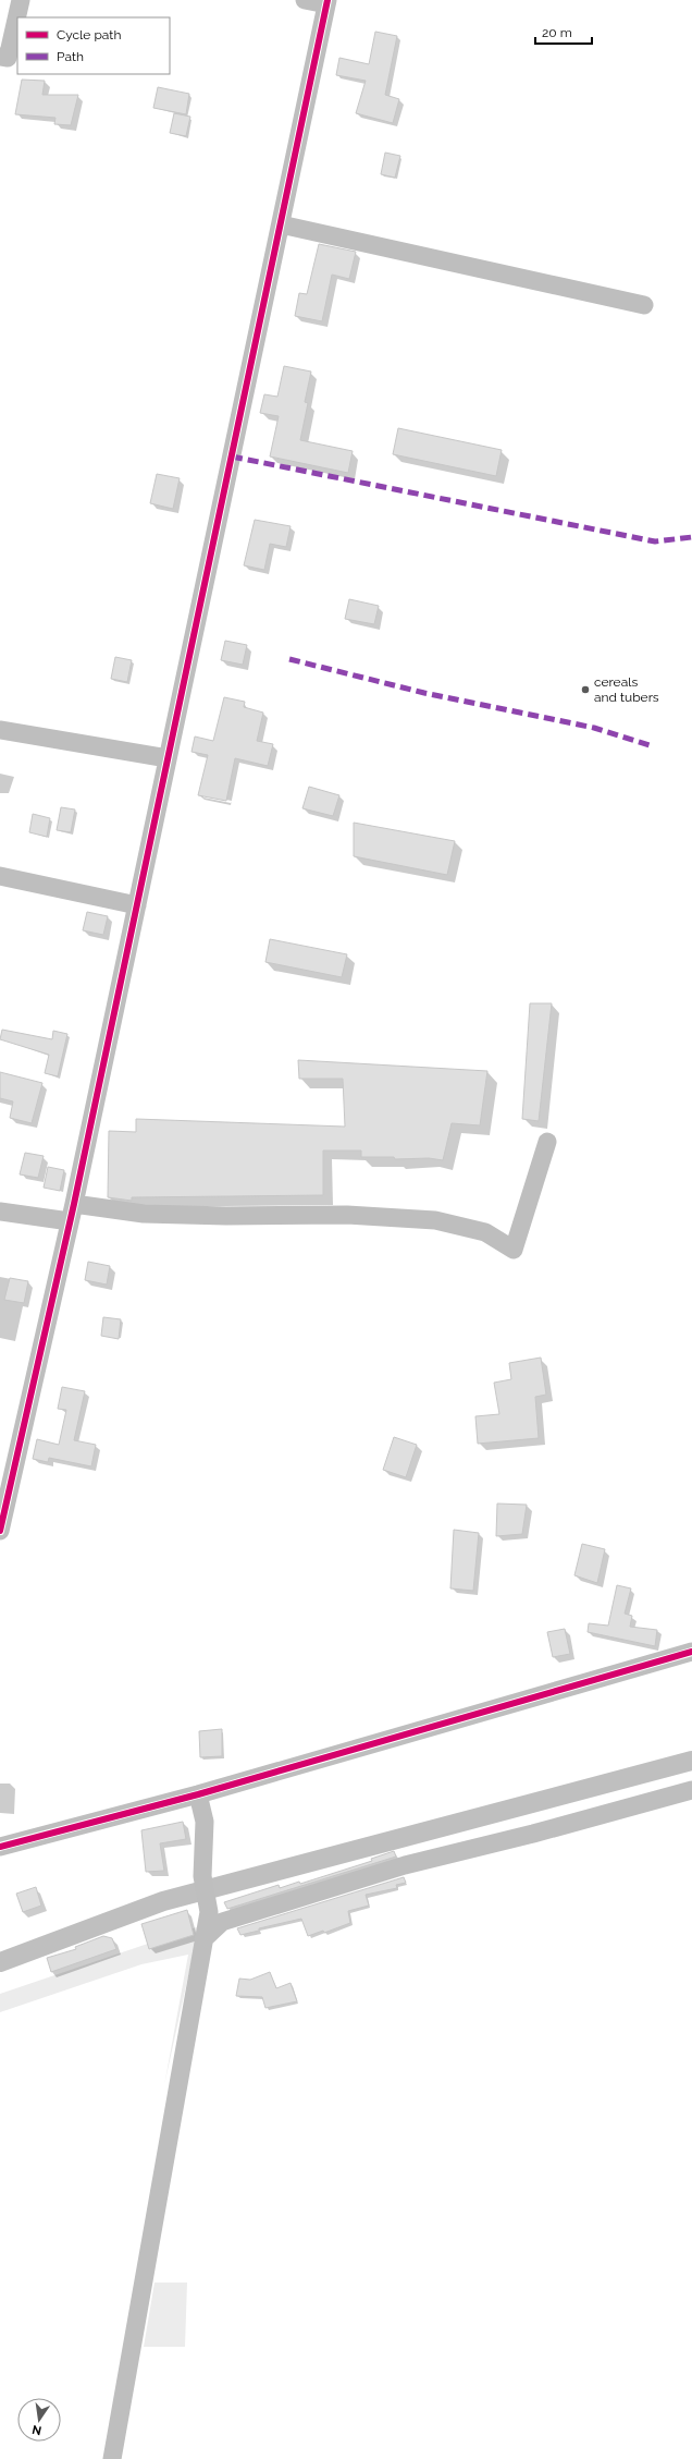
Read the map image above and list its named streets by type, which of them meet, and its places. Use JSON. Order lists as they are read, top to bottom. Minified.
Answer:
{"places":["cereals and tubers"],"legend":["Cycle path","Path"],"scale_bar":"20 m","north":"bottom"}
